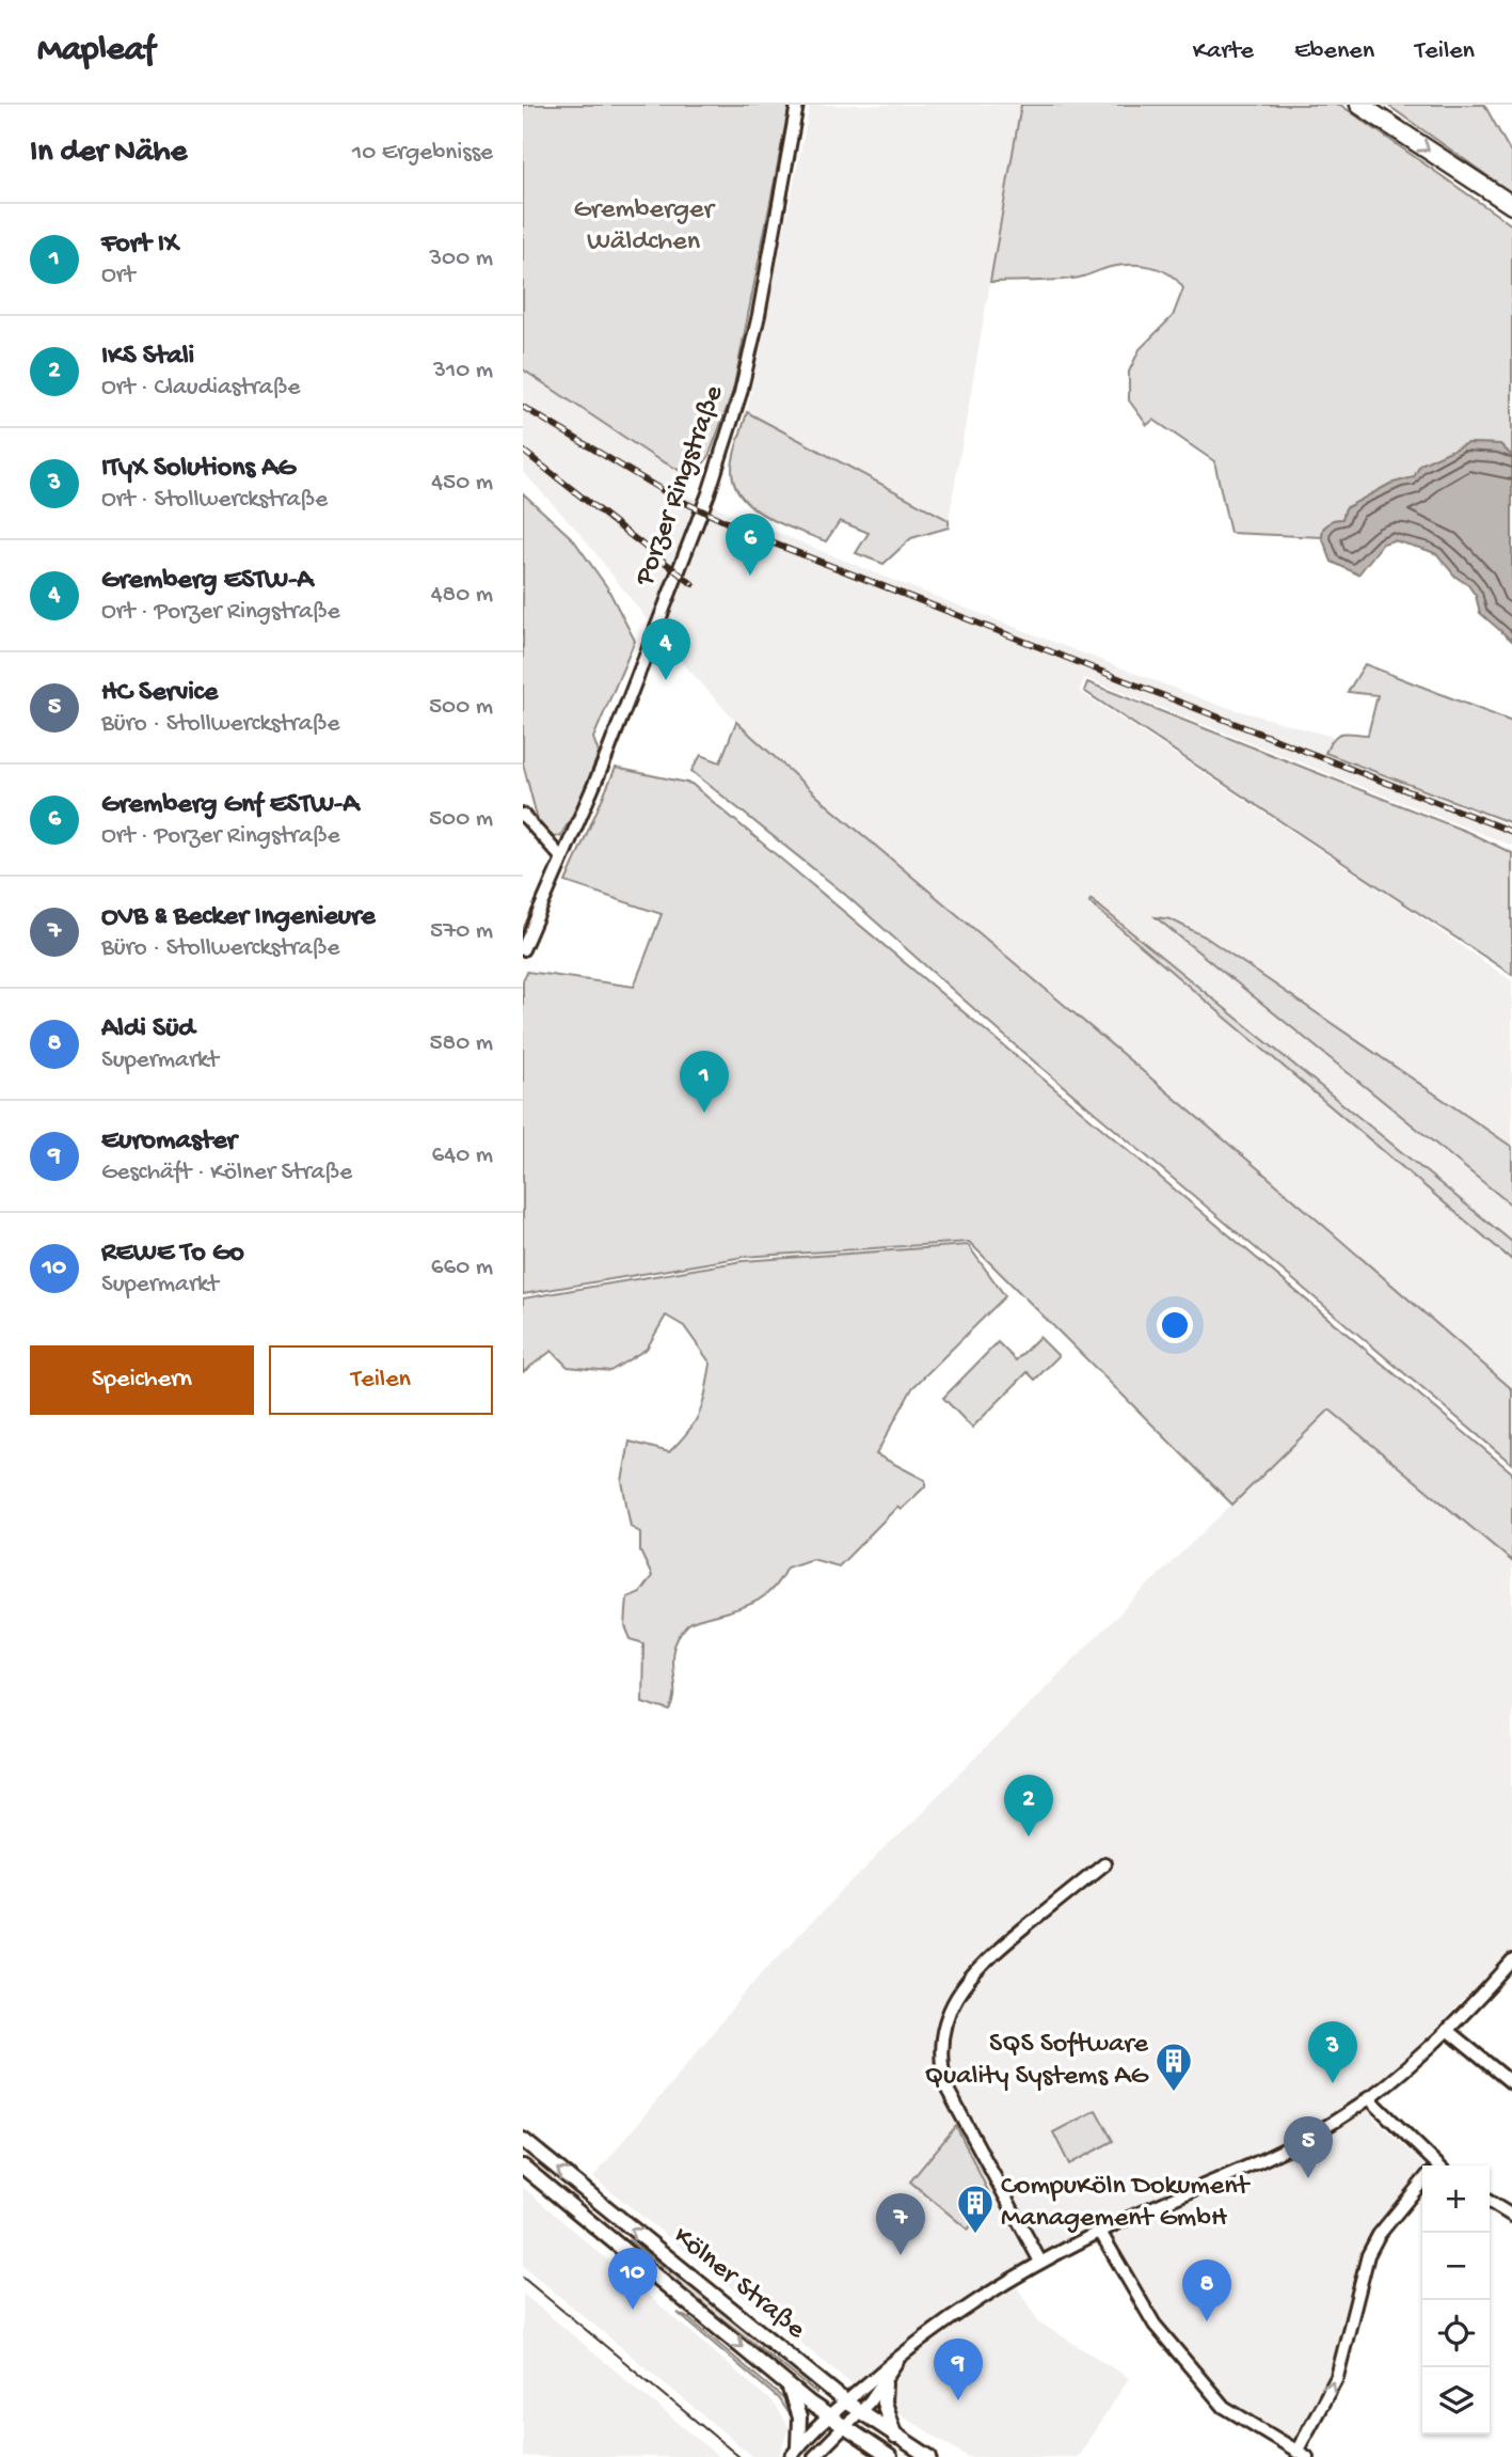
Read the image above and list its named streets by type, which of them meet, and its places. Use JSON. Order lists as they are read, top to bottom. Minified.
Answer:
{"streets":{"main road":["Kölner Straße"],"street":["Porzer Ringstraße"]},"parks":["Gremberger Wäldchen"],"places":{"building":["SQS Software Quality Systems AG","CompuKöln Dokument Management GmbH"]},"page":{"header":"Mapleaf","nav":["Karte","Ebenen","Teilen"],"heading":["In der Nähe","10 Ergebnisse"],"list":[{"mark":"1","name":"Fort IX","note":"Ort","value":"300 m"},{"mark":"2","name":"IKS Stali","note":"Ort · Claudiastraße","value":"310 m"},{"mark":"3","name":"ITyX Solutions AG","note":"Ort · Stollwerckstraße","value":"450 m"},{"mark":"4","name":"Gremberg ESTW-A","note":"Ort · Porzer Ringstraße","value":"480 m"},{"mark":"5","name":"HC Service","note":"Büro · Stollwerckstraße","value":"500 m"},{"mark":"6","name":"Gremberg Gnf ESTW-A","note":"Ort · Porzer Ringstraße","value":"500 m"},{"mark":"7","name":"OVB & Becker Ingenieure","note":"Büro · Stollwerckstraße","value":"570 m"},{"mark":"8","name":"Aldi Süd","note":"Supermarkt","value":"580 m"},{"mark":"9","name":"Euromaster","note":"Geschäft · Kölner Straße","value":"640 m"},{"mark":"10","name":"REWE To Go","note":"Supermarkt","value":"660 m"}],"pins":["6","4","1","2","3","5","7","10","8","9"],"buttons":["Speichern","Teilen"],"map_buttons":["+","−"]}}
